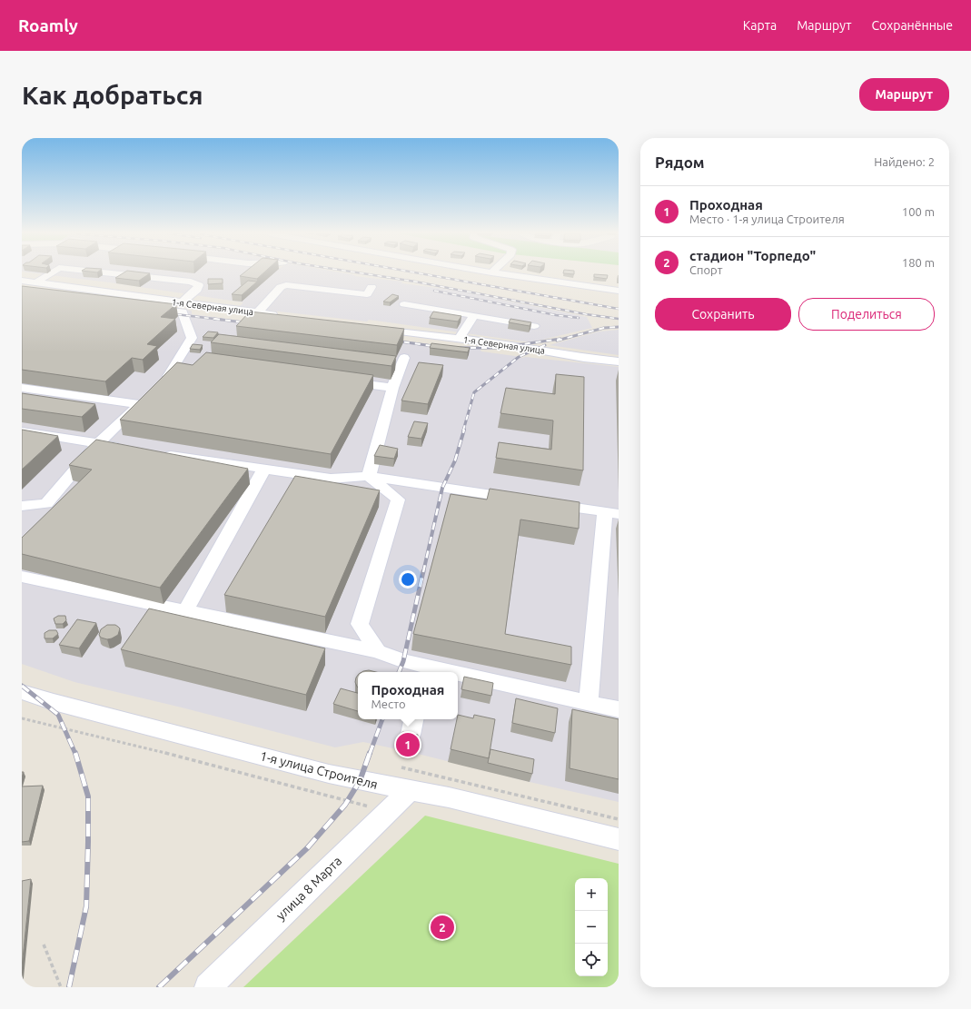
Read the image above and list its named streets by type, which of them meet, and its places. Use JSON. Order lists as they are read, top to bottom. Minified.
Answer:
{"streets":{"street":["1-я Северная улица","1-я улица Строителя","улица 8 Марта"]},"crossings":[["1-я улица Строителя","улица 8 Марта"]],"page":{"header":"Roamly","nav":["Карта","Маршрут","Сохранённые"],"buttons":["Маршрут",["Сохранить","Поделиться"]],"title":"Как добраться","heading":["Рядом","Найдено: 2"],"list":[{"mark":"1","name":"Проходная","note":"Место · 1-я улица Строителя","value":"100 m"},{"mark":"2","name":"стадион \"Торпедо\"","note":"Спорт","value":"180 m"}],"popup":["Проходная","Место"],"pins":["1","2"],"map_buttons":["+","−"]}}
